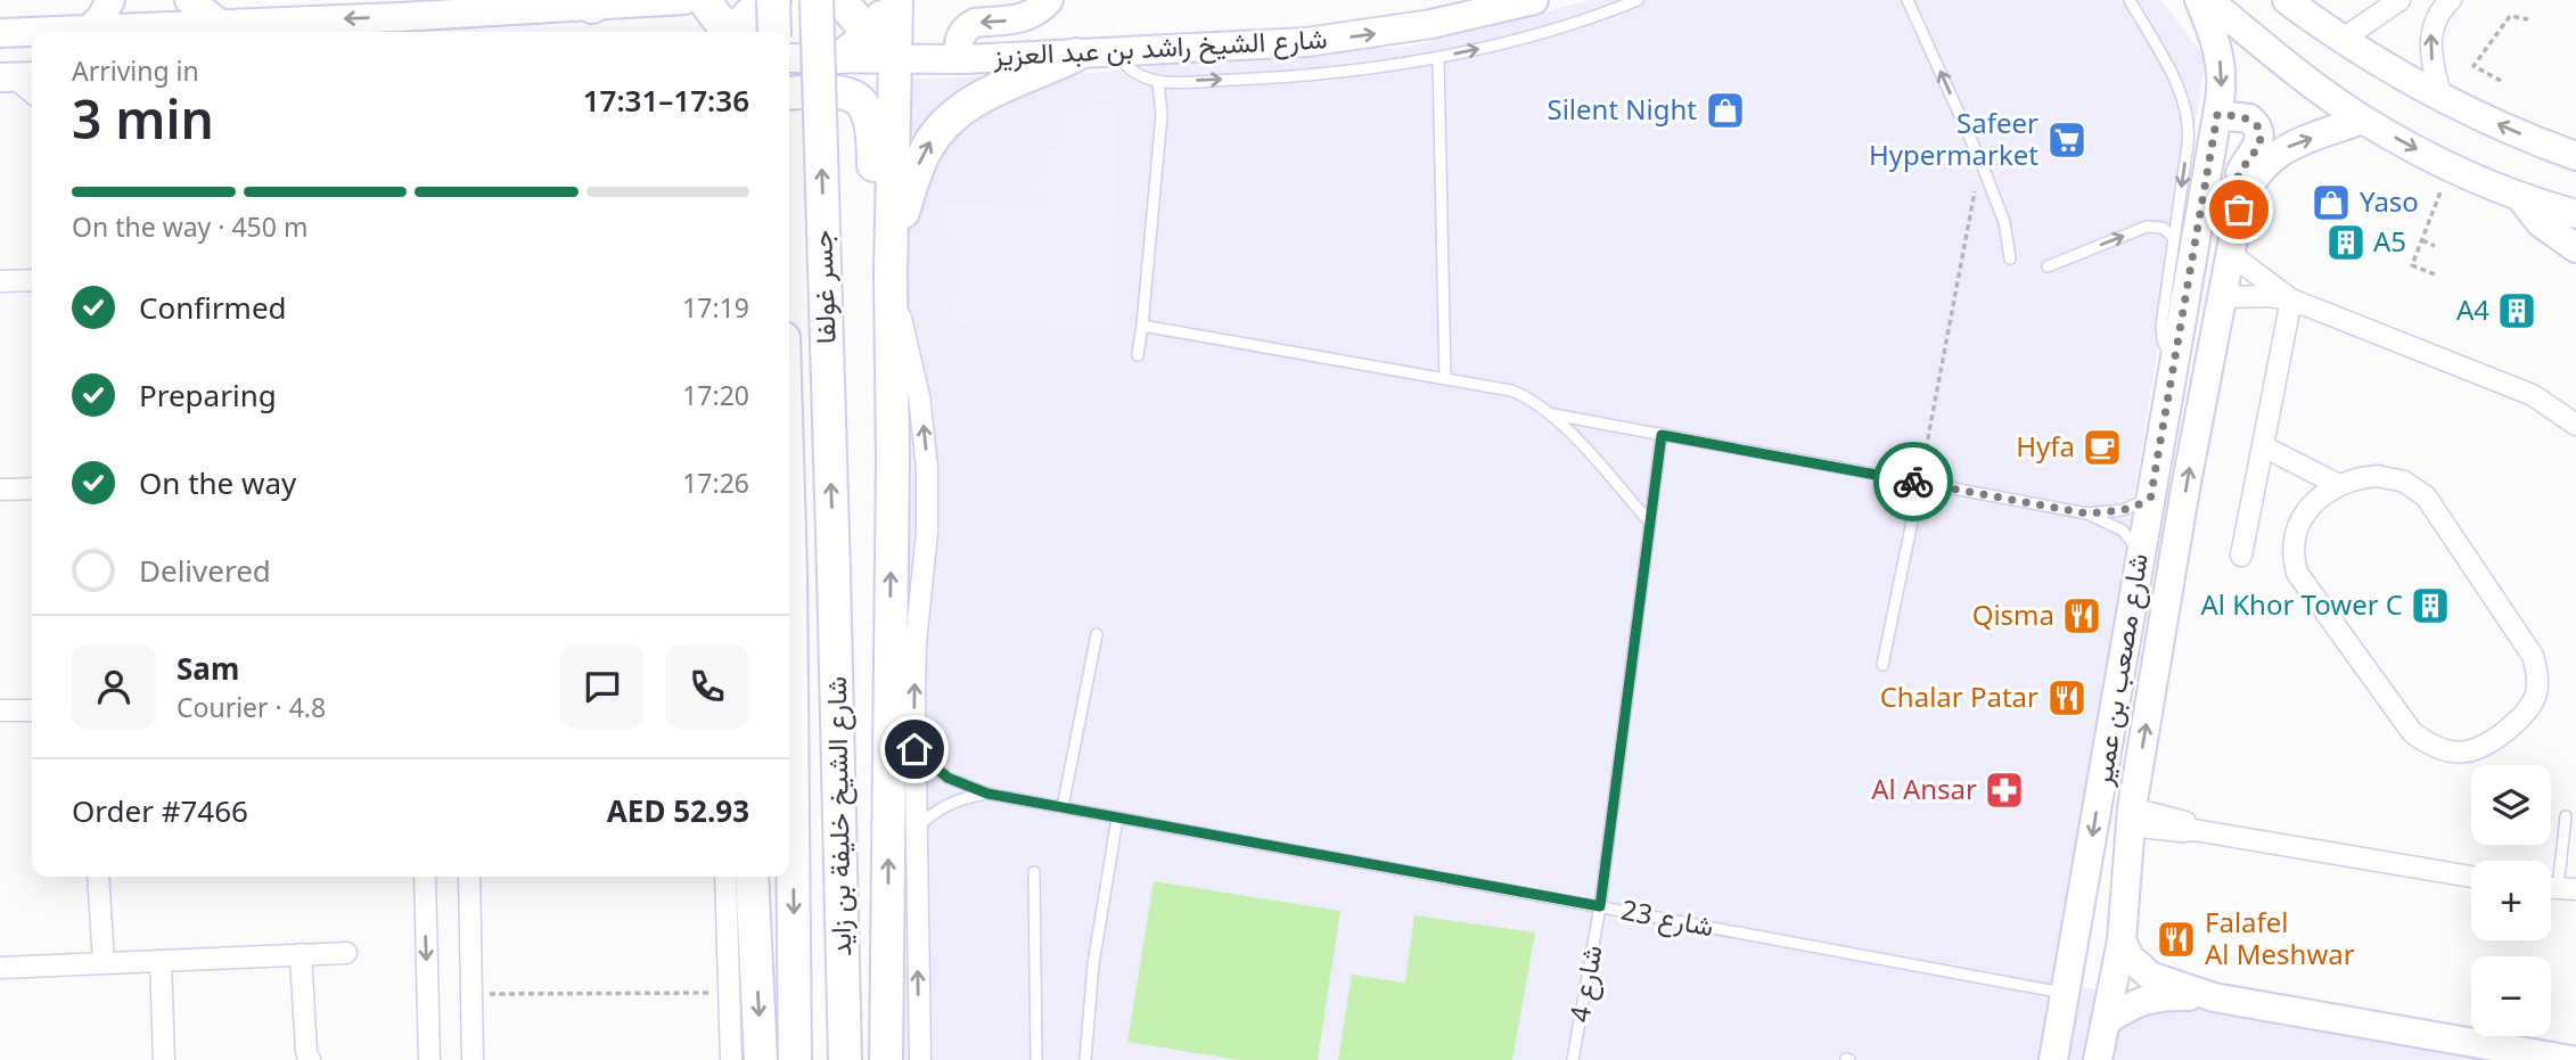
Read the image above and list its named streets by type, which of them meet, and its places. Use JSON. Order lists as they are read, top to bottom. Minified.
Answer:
{"streets":{"main road":["جسر غولفا","شارع الشيخ خليفة بن زايد"],"street":["شارع الشيخ راشد بن عبد العزيز","شارع مصعب بن عمير"],"lane":["شارع 23","شارع 4"]},"crossings":[["جسر غولفا","شارع الشيخ خليفة بن زايد"],["شارع مصعب بن عمير","شارع 23"],["شارع 23","شارع 4"]],"one_way":["شارع الشيخ راشد بن عبد العزيز"],"places":{"shop":["Silent Night","Yaso"],"supermarket":["Safeer Hypermarket"],"building":["A5","A4","Al Khor Tower C"],"cafe":["Hyfa"],"restaurant":["Qisma","Chalar Patar","Falafel Al Meshwar"],"pharmacy":["Al Ansar"]},"page":{"heading":["3 min","Arriving in","17:31–17:36"],"panel":["Sam","Courier · 4.8","Order #7466","AED 52.93"],"bar":"On the way · 450 m","list":[["Confirmed","17:19"],["Preparing","17:20"],["On the way","17:26"],"Delivered"],"map_buttons":["+","−"]}}
